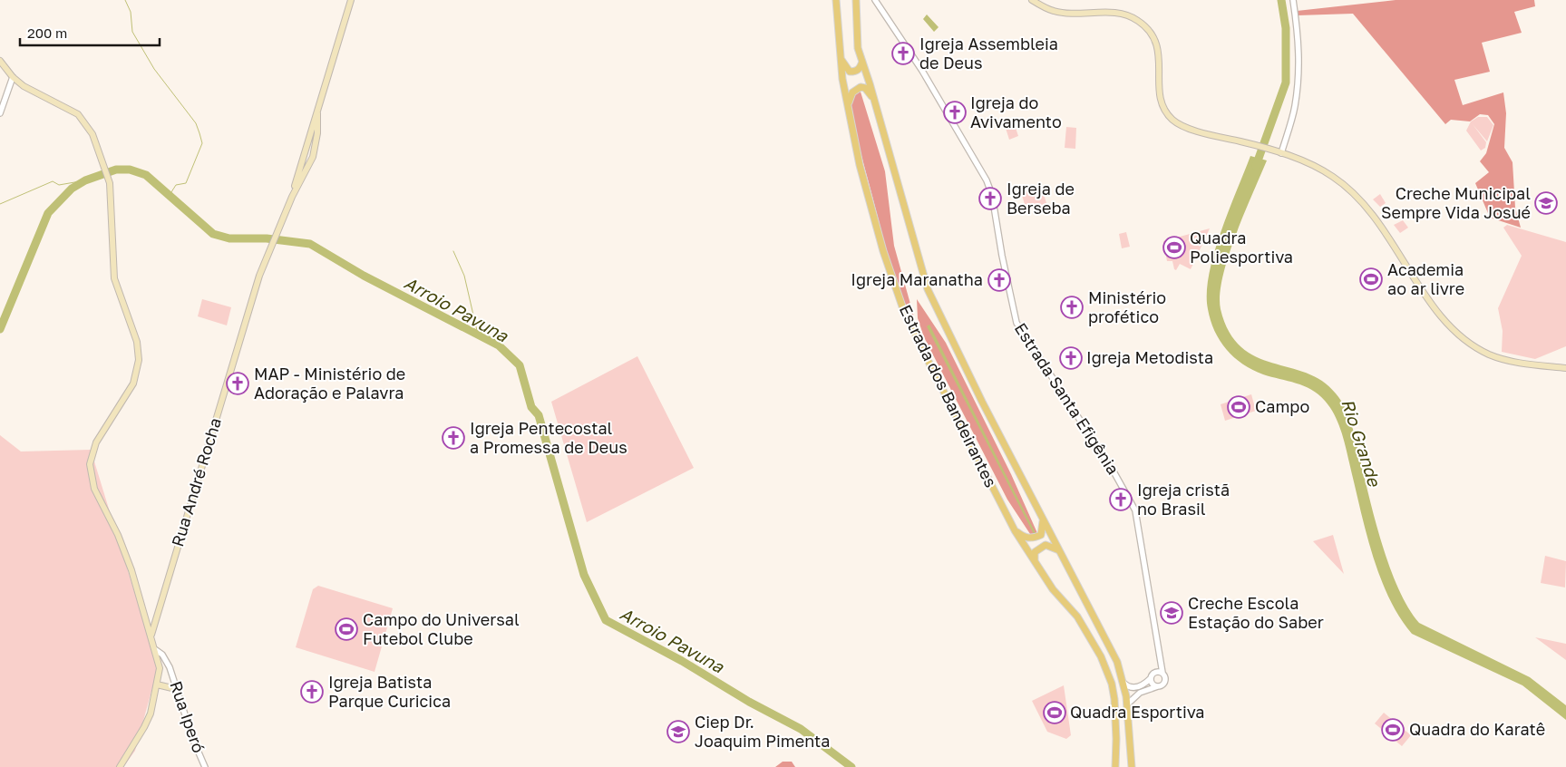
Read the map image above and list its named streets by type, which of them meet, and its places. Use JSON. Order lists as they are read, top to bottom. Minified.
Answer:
{"streets":{"main road":["Estrada dos Bandeirantes","Rua André Rocha"],"street":["Estrada Santa Efigênia","Rua Iperó"]},"water":["Arroio Pavuna","Rio Grande"],"places":{"church":["Igreja Assembleia de Deus","Igreja do Avivamento","Igreja de Berseba","Igreja Maranatha","Ministério profético","Igreja Metodista","MAP - Ministério de Adoração e Palavra","Igreja Pentecostal a Promessa de Deus","Igreja cristã no Brasil","Igreja Batista Parque Curicica"],"school or university":["Creche Municipal Sempre Vida Josué","Creche Escola Estação do Saber","Ciep Dr. Joaquim Pimenta"],"sports":["Quadra Poliesportiva","Academia ao ar livre","Campo","Campo do Universal Futebol Clube","Quadra Esportiva","Quadra do Karatê"]},"scale_bar":"200 m"}
